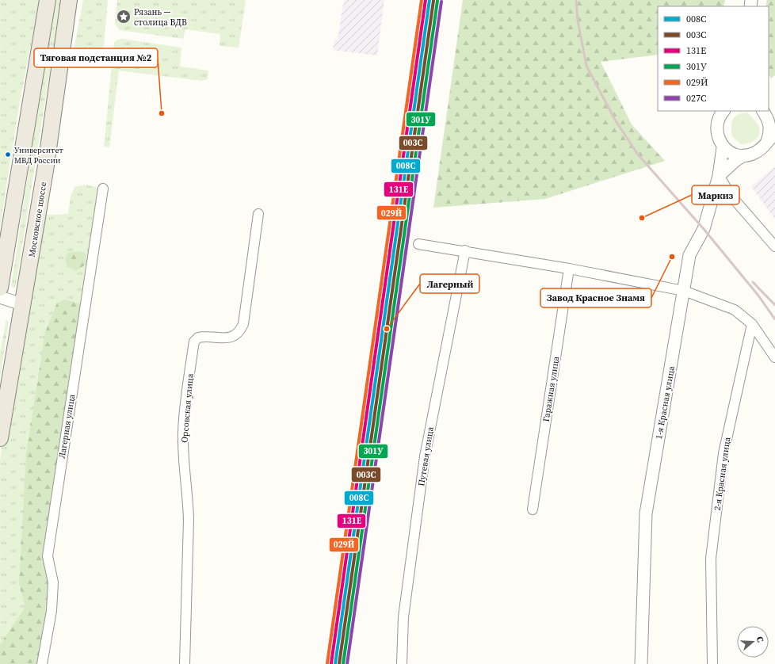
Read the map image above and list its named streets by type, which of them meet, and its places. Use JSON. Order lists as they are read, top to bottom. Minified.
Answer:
{"streets":{"main road":["Московское шоссе"],"street":["Гаражная улица","1-я Красная улица","Орсовская улица","Лагерная улица","Путевая улица","2-я Красная улица"]},"places":{"place":["Рязань — столица ВДВ"],"other":["Тяговая подстанция №2","Университет МВД России","Маркиз","Завод Красное Знамя","Лагерный"]},"lines":["transit line 008С","transit line 131Е","transit line 029Й","transit line 003С","transit line 301У","transit line 027С"],"legend":["008С","003С","131Е","301У","029Й","027С"],"north":"right"}
